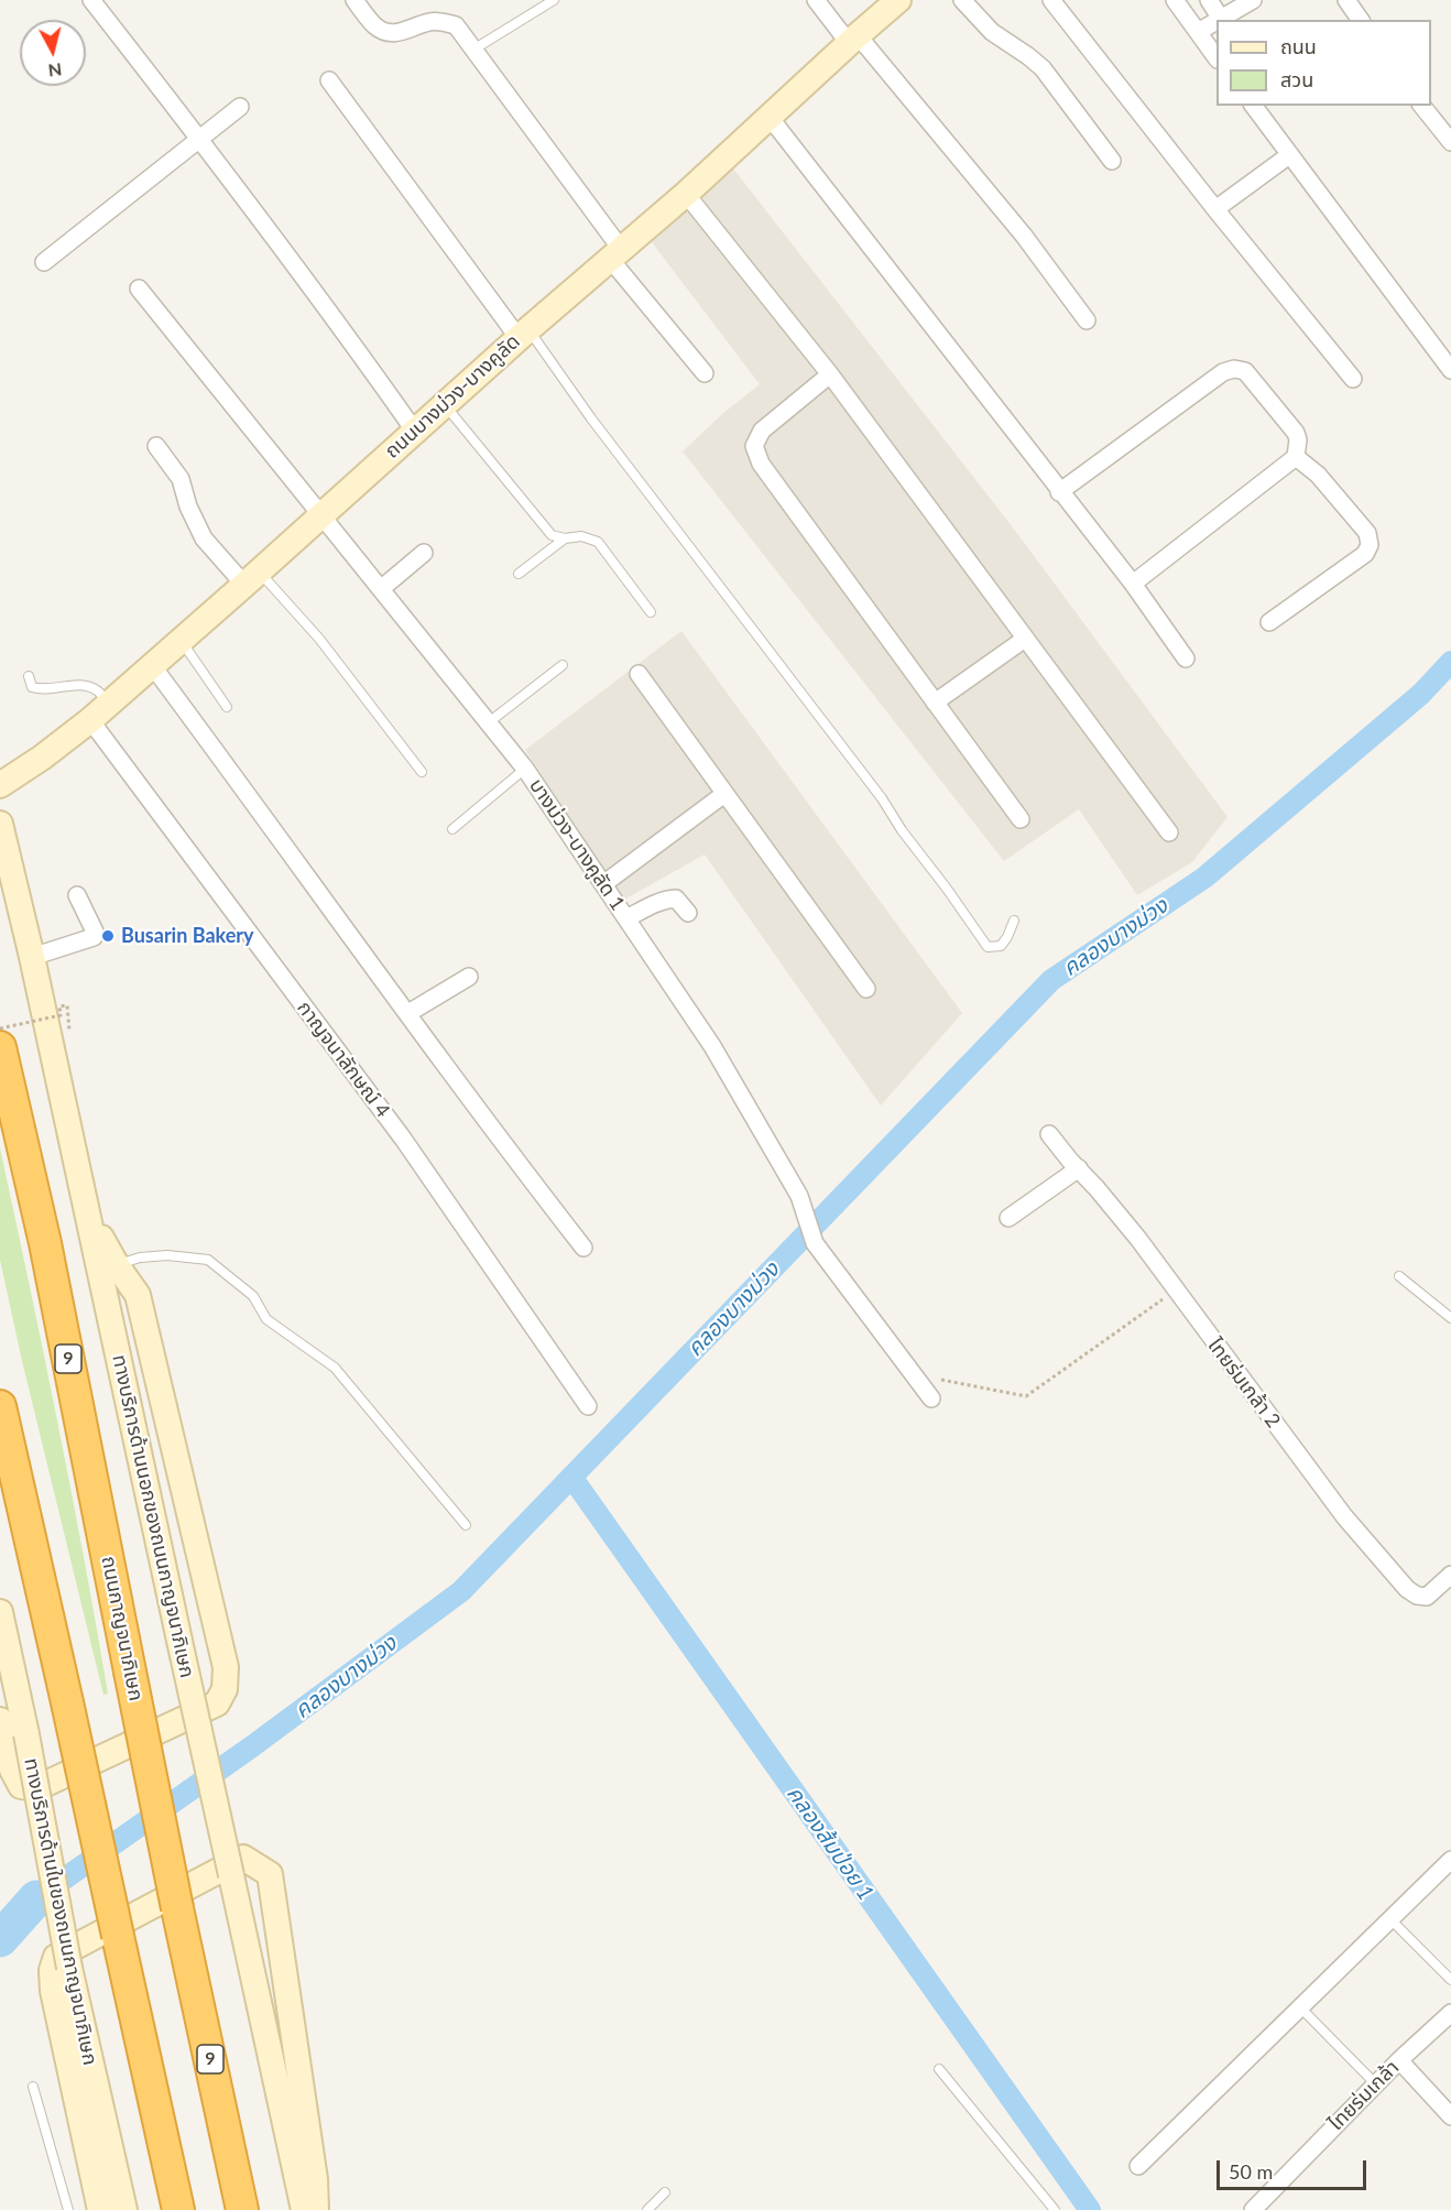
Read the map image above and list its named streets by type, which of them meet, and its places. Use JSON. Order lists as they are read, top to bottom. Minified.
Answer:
{"streets":{"highway":["9","ถนนกาญจนาภิเษก"],"main road":["ถนนบางม่วง-บางคูลัด","ทางบริการด้านนอกของถนนกาญจนาภิเษก","ทางบริการด้านในของถนนกาญจนาภิเษก"],"street":["บางม่วง-บางคูลัด 1","กาญจนาลักษณ์ 4","ไทยร่มเกล้า 2","ไทยร่มเกล้า"]},"crossings":[["ถนนบางม่วง-บางคูลัด","บางม่วง-บางคูลัด 1"],["ถนนบางม่วง-บางคูลัด","กาญจนาลักษณ์ 4"]],"water":["คลองบางม่วง","คลองส้มป่อย 1"],"places":["Busarin Bakery"],"legend":["ถนน","สวน"],"scale_bar":"50 m","north":"bottom"}
